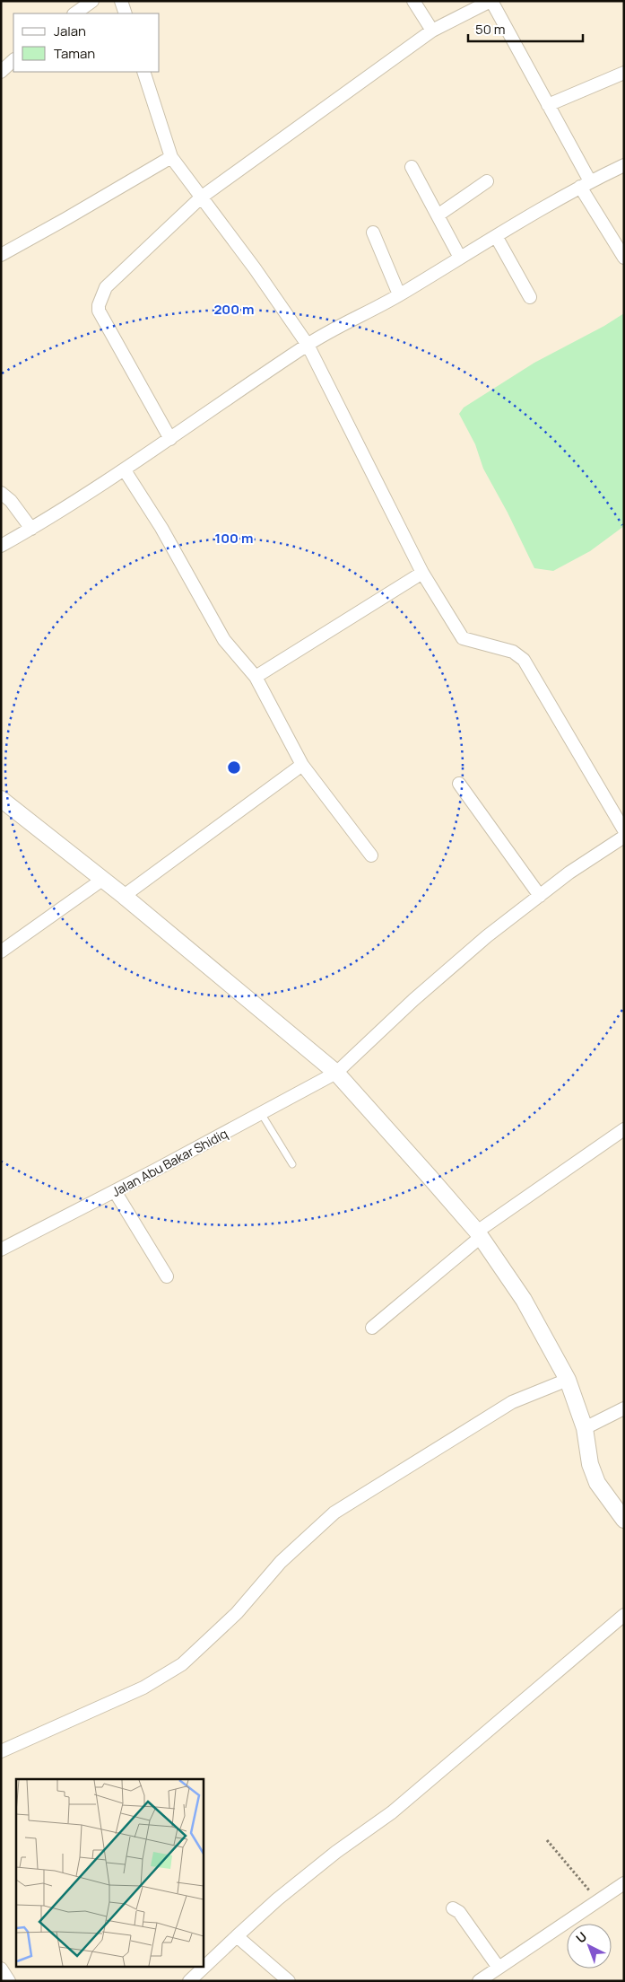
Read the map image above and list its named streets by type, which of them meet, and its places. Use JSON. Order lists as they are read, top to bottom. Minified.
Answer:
{"streets":{"street":["Jalan Abu Bakar Shidiq"]},"legend":["Jalan","Taman"],"scale_bar":"50 m","north":"top left","rings":["200 m","100 m"]}
